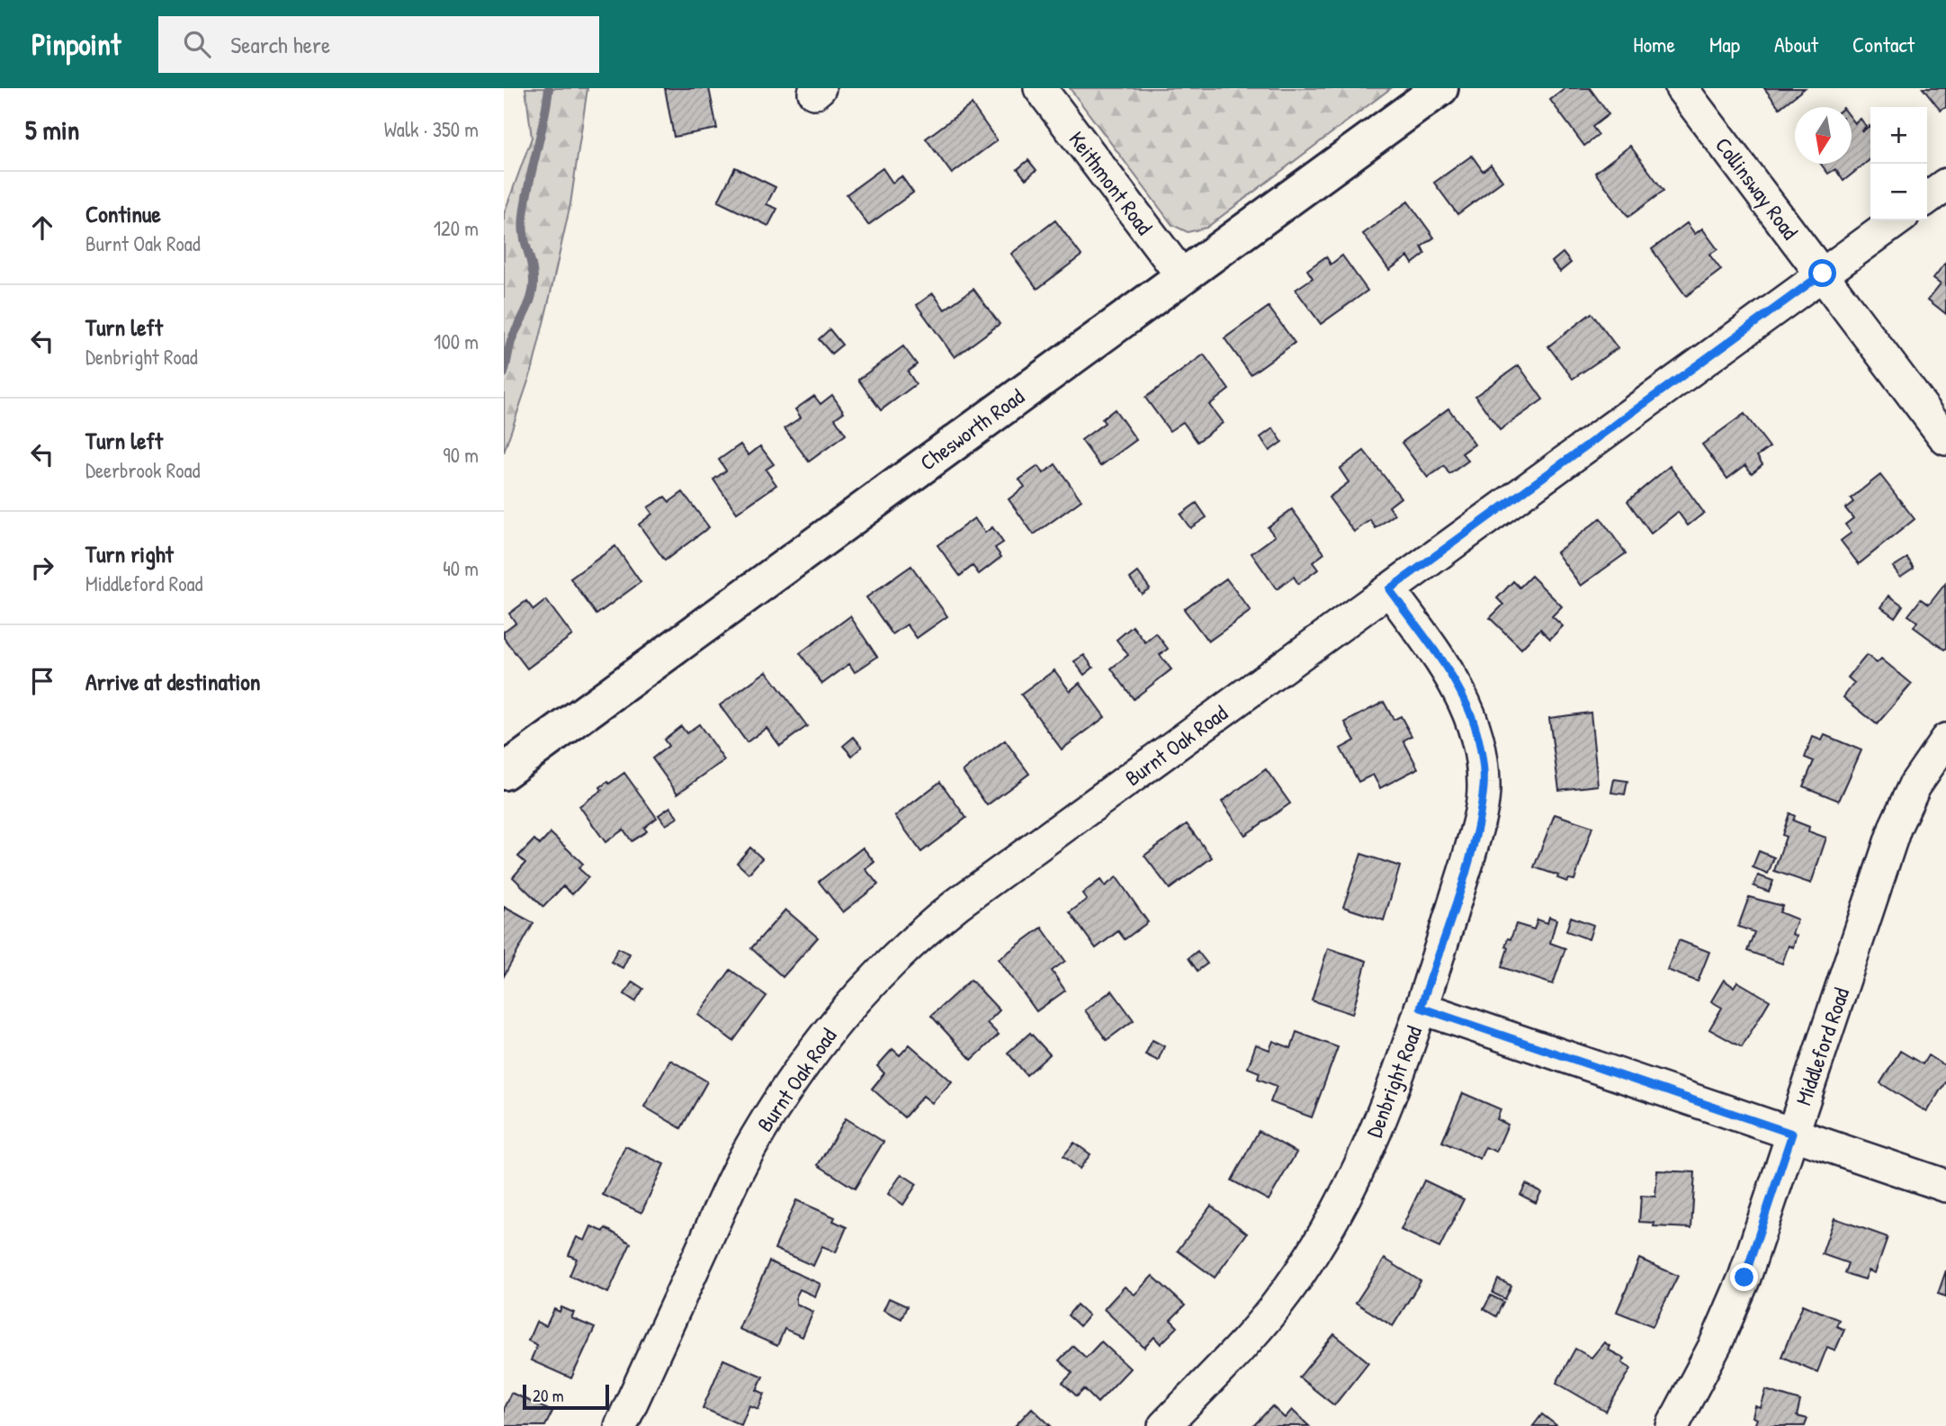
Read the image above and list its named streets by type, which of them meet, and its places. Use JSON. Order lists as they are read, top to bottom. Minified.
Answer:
{"streets":{"street":["Keithmont Road","Collinsway Road","Chesworth Road","Burnt Oak Road","Middleford Road","Denbright Road"]},"crossings":[["Keithmont Road","Chesworth Road"],["Collinsway Road","Burnt Oak Road"],["Burnt Oak Road","Denbright Road"]],"scale_bar":"20 m","north":"bottom","page":{"header":"Pinpoint","search":"Search here","nav":["Home","Map","About","Contact"],"heading":["5 min","Walk · 350 m"],"map_buttons":["+","−"],"list":[["Continue","Burnt Oak Road","120 m"],["Turn left","Denbright Road","100 m"],["Turn left","Deerbrook Road","90 m"],["Turn right","Middleford Road","40 m"],"Arrive at destination"],"scale":"20 m"}}
